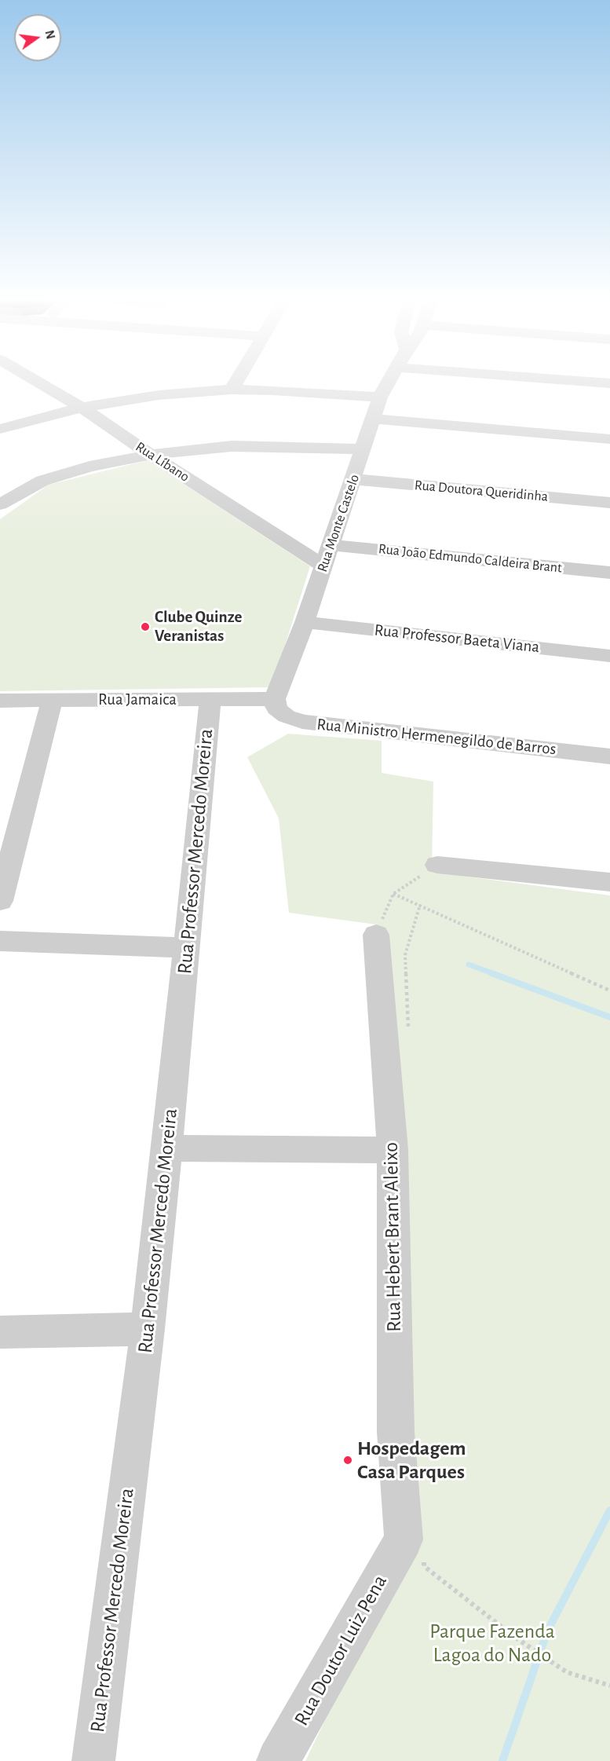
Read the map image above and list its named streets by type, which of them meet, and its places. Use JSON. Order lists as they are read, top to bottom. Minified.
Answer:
{"streets":{"street":["Rua Líbano","Rua Doutora Queridinha","Rua Monte Castelo","Rua João Edmundo Caldeira Brant","Rua Professor Baeta Viana","Rua Jamaica","Rua Ministro Hermenegildo de Barros","Rua Professor Mercedo Moreira","Rua Hebert Brant Aleixo","Rua Doutor Luiz Pena"]},"crossings":[["Rua Líbano","Rua Monte Castelo"],["Rua Doutora Queridinha","Rua Monte Castelo"],["Rua Monte Castelo","Rua João Edmundo Caldeira Brant"],["Rua Monte Castelo","Rua Professor Baeta Viana"],["Rua Monte Castelo","Rua Jamaica"],["Rua Monte Castelo","Rua Ministro Hermenegildo de Barros"],["Rua Jamaica","Rua Ministro Hermenegildo de Barros"],["Rua Jamaica","Rua Professor Mercedo Moreira"],["Rua Hebert Brant Aleixo","Rua Doutor Luiz Pena"]],"parks":["Parque Fazenda Lagoa do Nado"],"places":["Clube Quinze Veranistas","Hospedagem Casa Parques"],"north":"right"}
